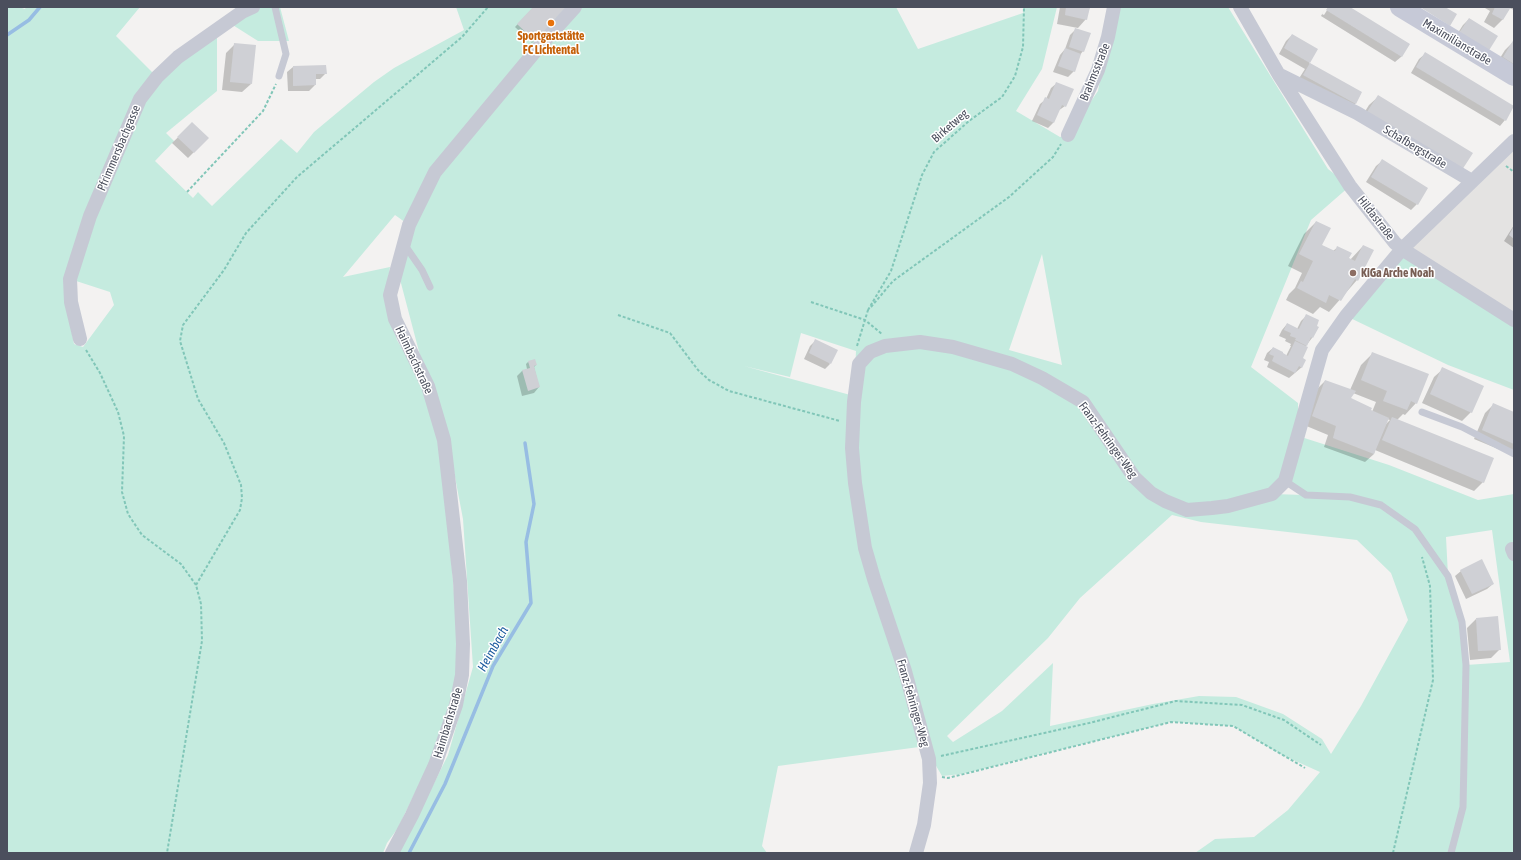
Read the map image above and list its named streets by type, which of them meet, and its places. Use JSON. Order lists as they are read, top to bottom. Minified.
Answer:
{"streets":{"main road":["Maximilianstraße"],"street":["Brahmsstraße","Schafbergstraße","Pfrimmersbachgasse","Hildastraße","Haimbachstraße","Franz-Fehringer-Weg"],"path":["Birketweg"]},"crossings":[["Schafbergstraße","Hildastraße"]],"water":["Heimbach"],"places":["Sportgaststätte FC Lichtental","KiGa Arche Noah"]}
